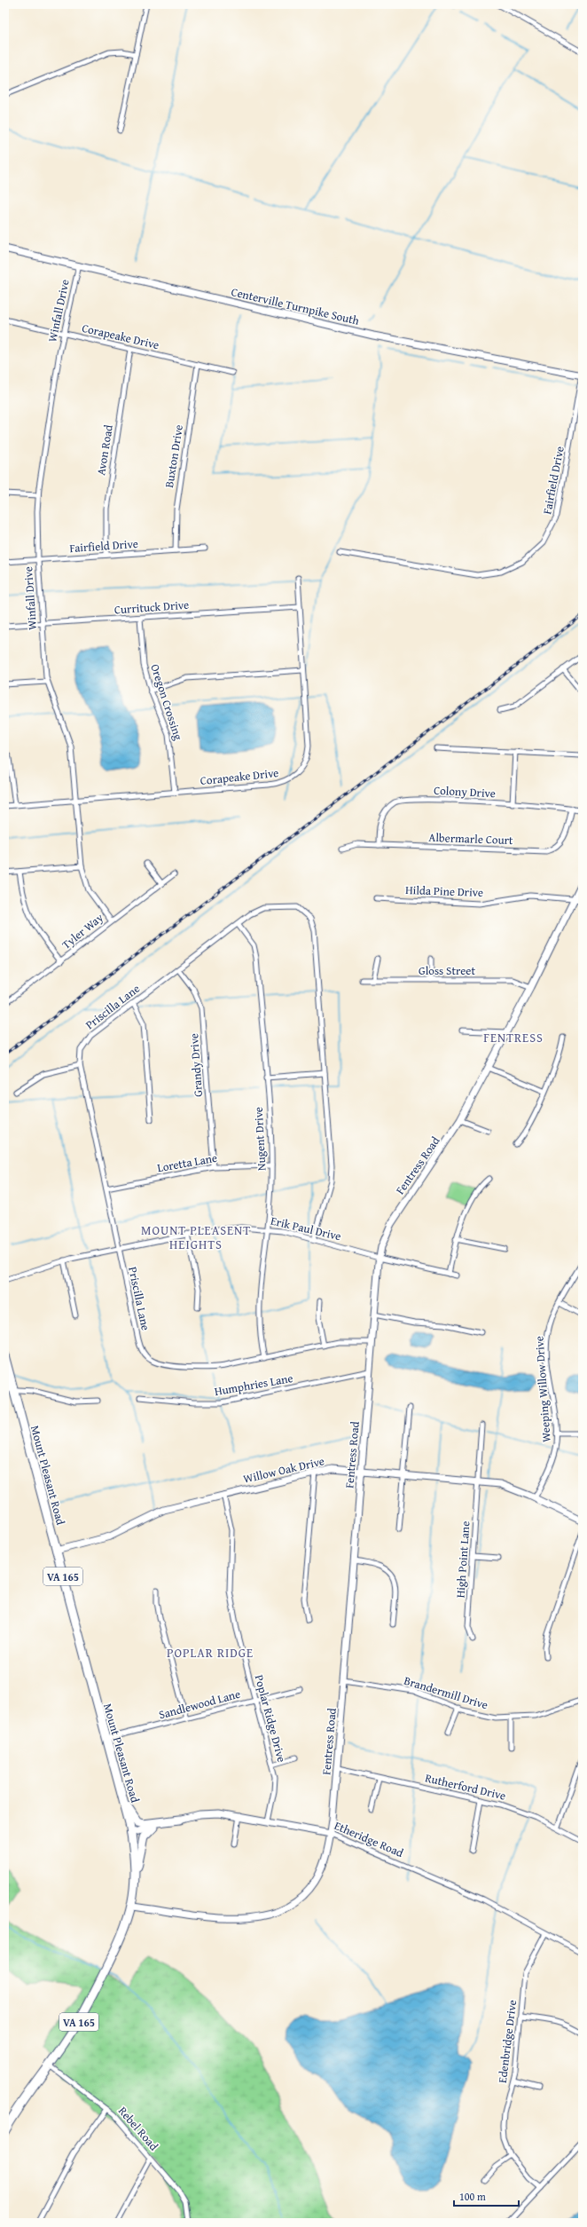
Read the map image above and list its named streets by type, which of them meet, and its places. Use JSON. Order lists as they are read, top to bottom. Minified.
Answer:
{"streets":{"highway":["Mount Pleasant Road","VA 165"],"street":["Centerville Turnpike South","Winfall Drive","Corapeake Drive","Avon Road","Buxton Drive","Fairfield Drive","Currituck Drive","Oregon Crossing","Colony Drive","Albermarle Court","Hilda Pine Drive","Tyler Way","Gloss Street","Priscilla Lane","Grandy Drive","Nugent Drive","Loretta Lane","Fentress Road","Erik Paul Drive","Humphries Lane","Weeping Willow Drive","Willow Oak Drive","High Point Lane","Brandermill Drive","Sandlewood Lane","Poplar Ridge Drive","Rutherford Drive","Etheridge Road","Edenbridge Drive","Rebel Road"]},"crossings":[["Centerville Turnpike South","Winfall Drive"],["Centerville Turnpike South","Fairfield Drive"],["Winfall Drive","Corapeake Drive"],["Winfall Drive","Fairfield Drive"],["Winfall Drive","Currituck Drive"],["Winfall Drive","Tyler Way"],["Corapeake Drive","Avon Road"],["Corapeake Drive","Buxton Drive"],["Corapeake Drive","Currituck Drive"],["Corapeake Drive","Oregon Crossing"],["Avon Road","Fairfield Drive"],["Buxton Drive","Fairfield Drive"],["Currituck Drive","Oregon Crossing"],["Colony Drive","Albermarle Court"],["Hilda Pine Drive","Fentress Road"],["Gloss Street","Fentress Road"],["Priscilla Lane","Grandy Drive"],["Priscilla Lane","Nugent Drive"],["Priscilla Lane","Loretta Lane"],["Priscilla Lane","Fentress Road"],["Priscilla Lane","Erik Paul Drive"],["Grandy Drive","Loretta Lane"],["Nugent Drive","Loretta Lane"],["Nugent Drive","Erik Paul Drive"],["Fentress Road","Erik Paul Drive"],["Fentress Road","Humphries Lane"],["Fentress Road","Willow Oak Drive"],["Fentress Road","Mount Pleasant Road"],["Fentress Road","Brandermill Drive"],["Fentress Road","Rutherford Drive"],["Fentress Road","Etheridge Road"],["Weeping Willow Drive","Willow Oak Drive"],["Willow Oak Drive","Mount Pleasant Road"],["Willow Oak Drive","High Point Lane"],["Willow Oak Drive","Poplar Ridge Drive"],["Mount Pleasant Road","Sandlewood Lane"],["Mount Pleasant Road","Etheridge Road"],["Mount Pleasant Road","Rebel Road"],["Sandlewood Lane","Poplar Ridge Drive"],["Poplar Ridge Drive","Etheridge Road"],["Etheridge Road","Edenbridge Drive"]],"districts":["FENTRESS","MOUNT PLEASENT HEIGHTS","POPLAR RIDGE"],"scale_bar":"100 m"}
